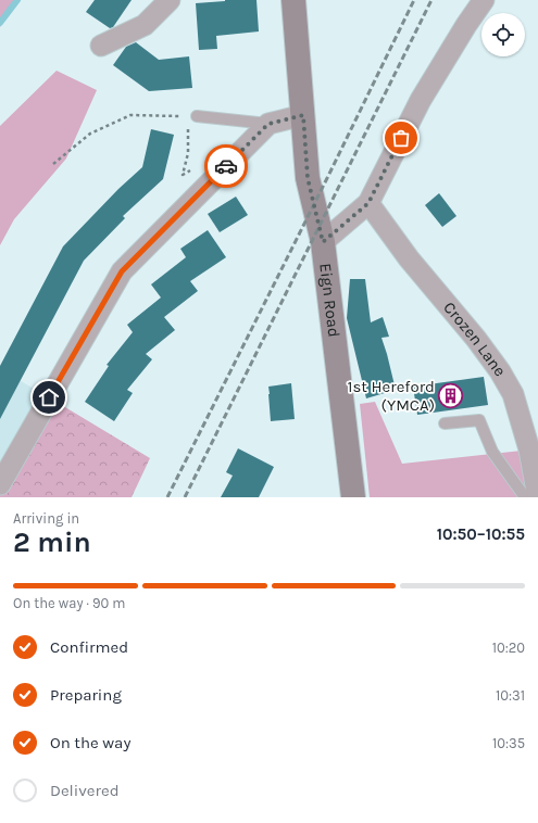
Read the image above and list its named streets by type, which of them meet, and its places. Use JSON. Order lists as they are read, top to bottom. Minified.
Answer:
{"streets":{"main road":["Eign Road"],"street":["Crozen Lane"]},"places":{"building":["1st Hereford (YMCA)"]},"page":{"heading":["2 min","Arriving in","10:50–10:55"],"bar":"On the way · 90 m","list":[["Confirmed","10:20"],["Preparing","10:31"],["On the way","10:35"],"Delivered"]}}
